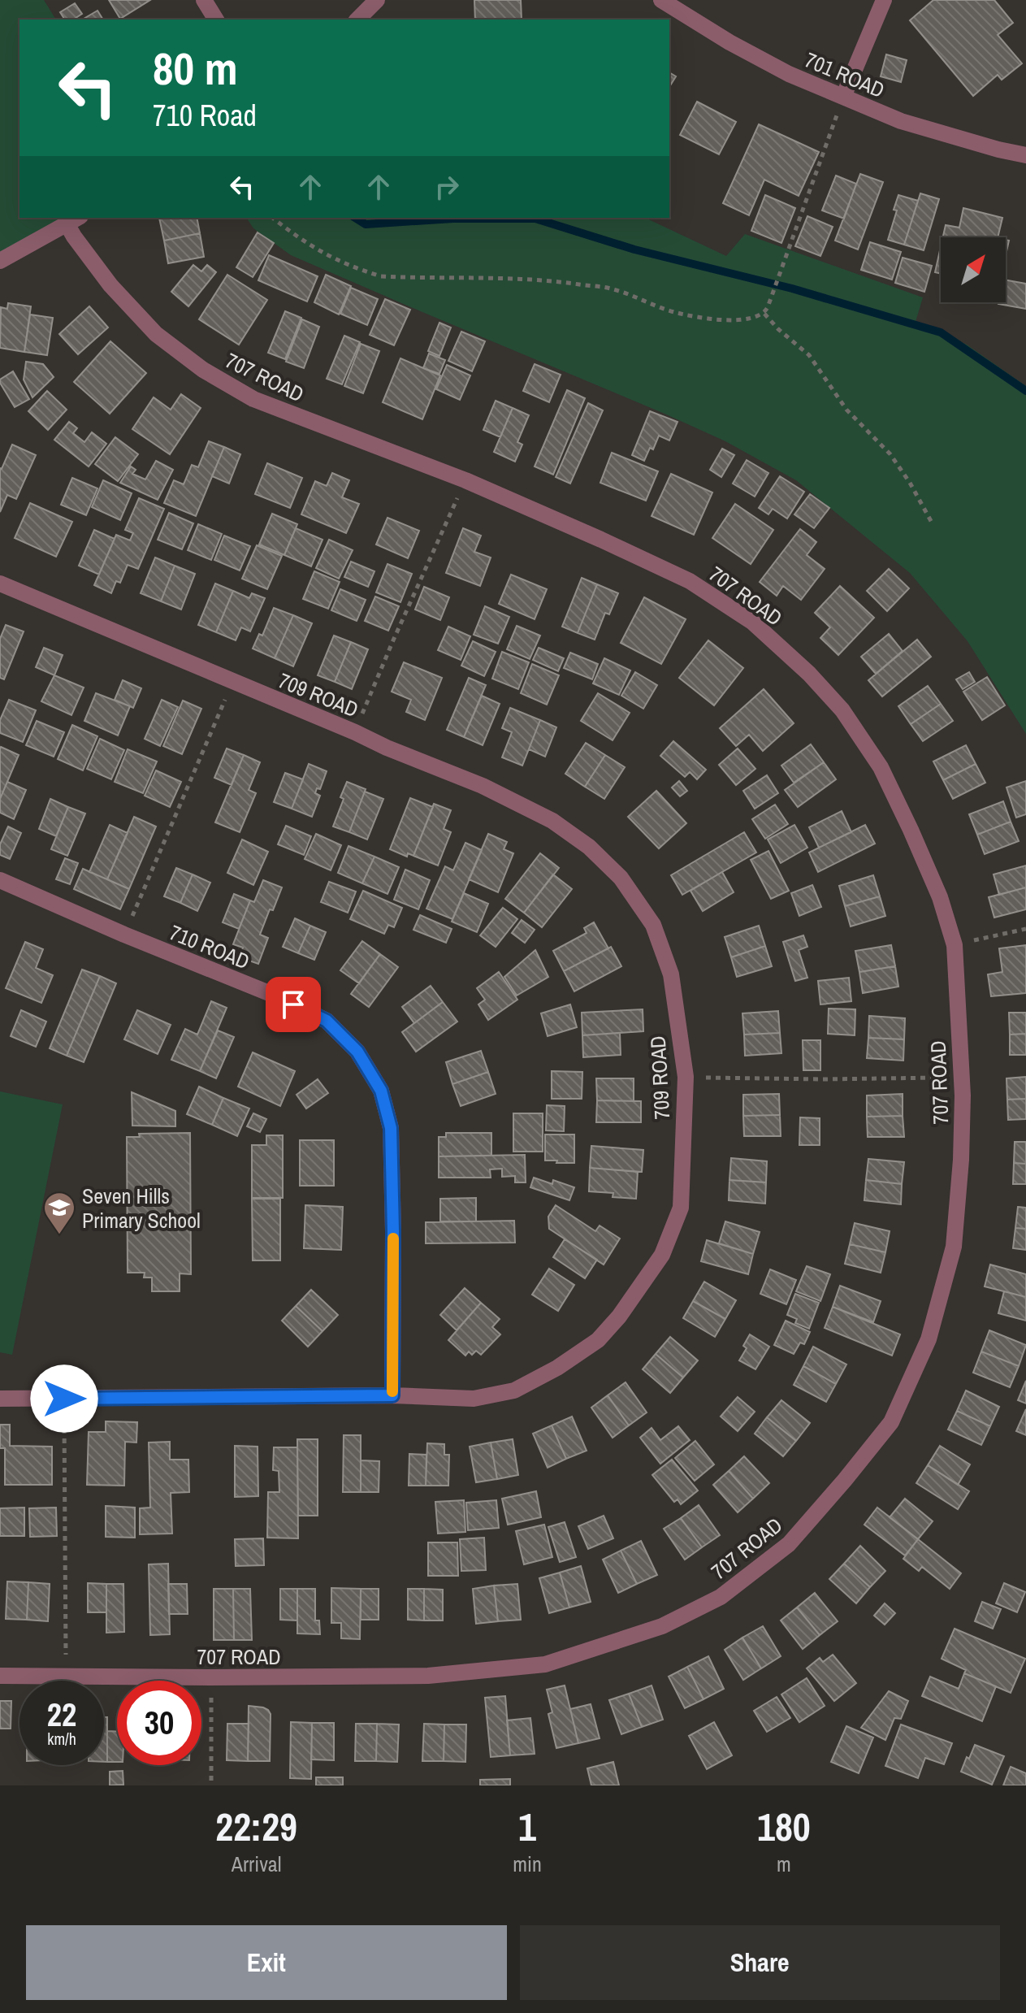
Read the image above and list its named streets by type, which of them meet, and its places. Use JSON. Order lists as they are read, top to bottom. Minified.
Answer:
{"streets":{"street":["701 ROAD","707 ROAD","709 ROAD","710 ROAD"]},"crossings":[["709 ROAD","710 ROAD"]],"places":{"school or university":["Seven Hills Primary School"]},"north":"top right","page":{"turn":["80 m","710 Road"],"speed":"22 km/h","limit":"30","eta":["22:29","Arrival","1","min","180","m"],"buttons":["Exit","Share"]}}
